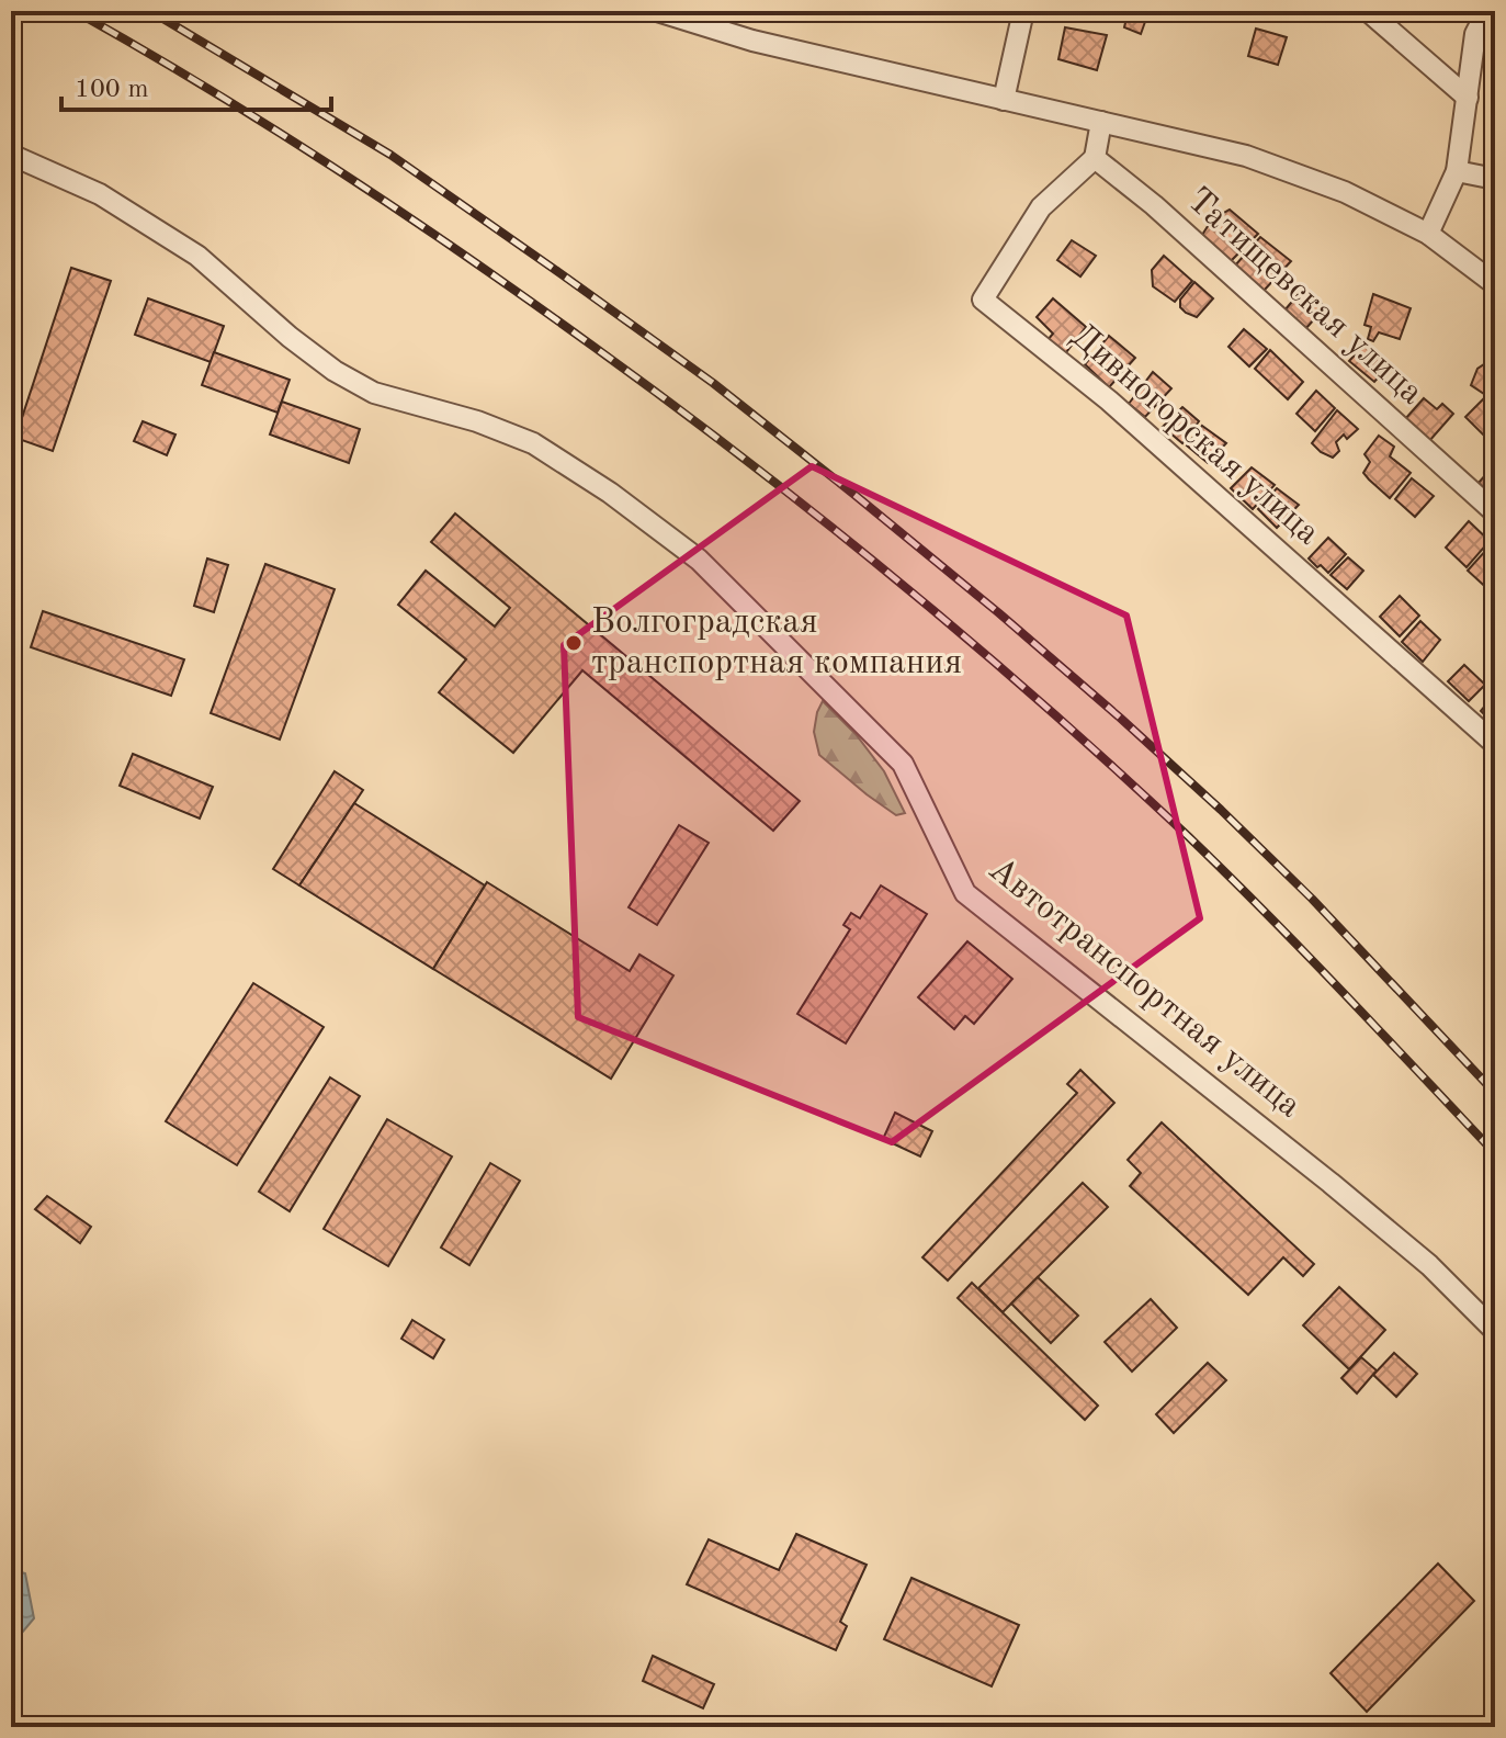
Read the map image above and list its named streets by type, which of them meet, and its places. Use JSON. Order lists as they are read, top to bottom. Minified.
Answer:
{"streets":{"street":["Татищевская улица","Дивногорская улица","Автотранспортная улица"]},"crossings":[["Татищевская улица","Дивногорская улица"]],"places":["Волгоградская транспортная компания"],"scale_bar":"100 m"}
